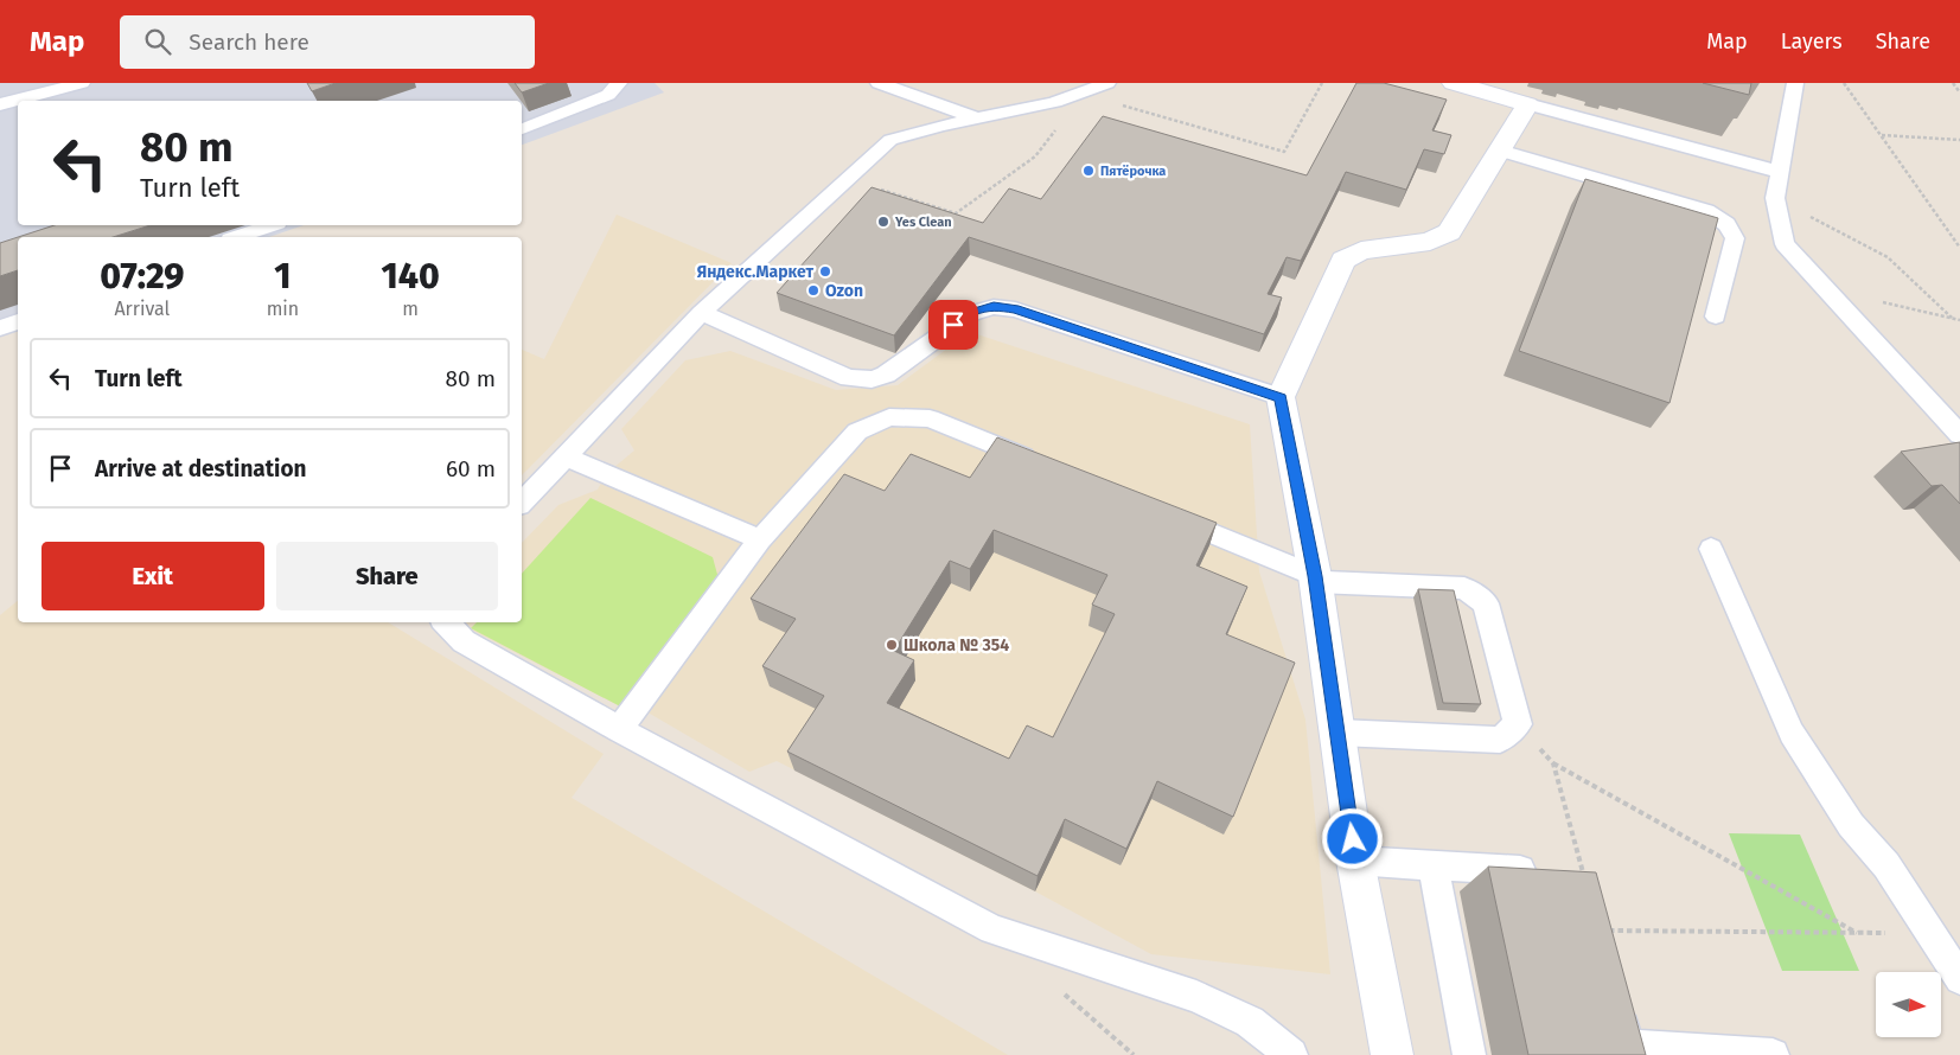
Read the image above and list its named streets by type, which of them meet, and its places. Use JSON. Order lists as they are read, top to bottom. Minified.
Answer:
{"places":["Пятёрочка","Yes Clean","Яндекс.Маркет","Ozon","Школа № 354"],"north":"right","page":{"header":"Map","search":"Search here","nav":["Map","Layers","Share"],"turn":["80 m","Turn left"],"eta":["07:29","Arrival","1","min","140","m"],"list":[{"name":"Turn left","value":"80 m"},{"name":"Arrive at destination","value":"60 m"}],"buttons":["Exit","Share"]}}
